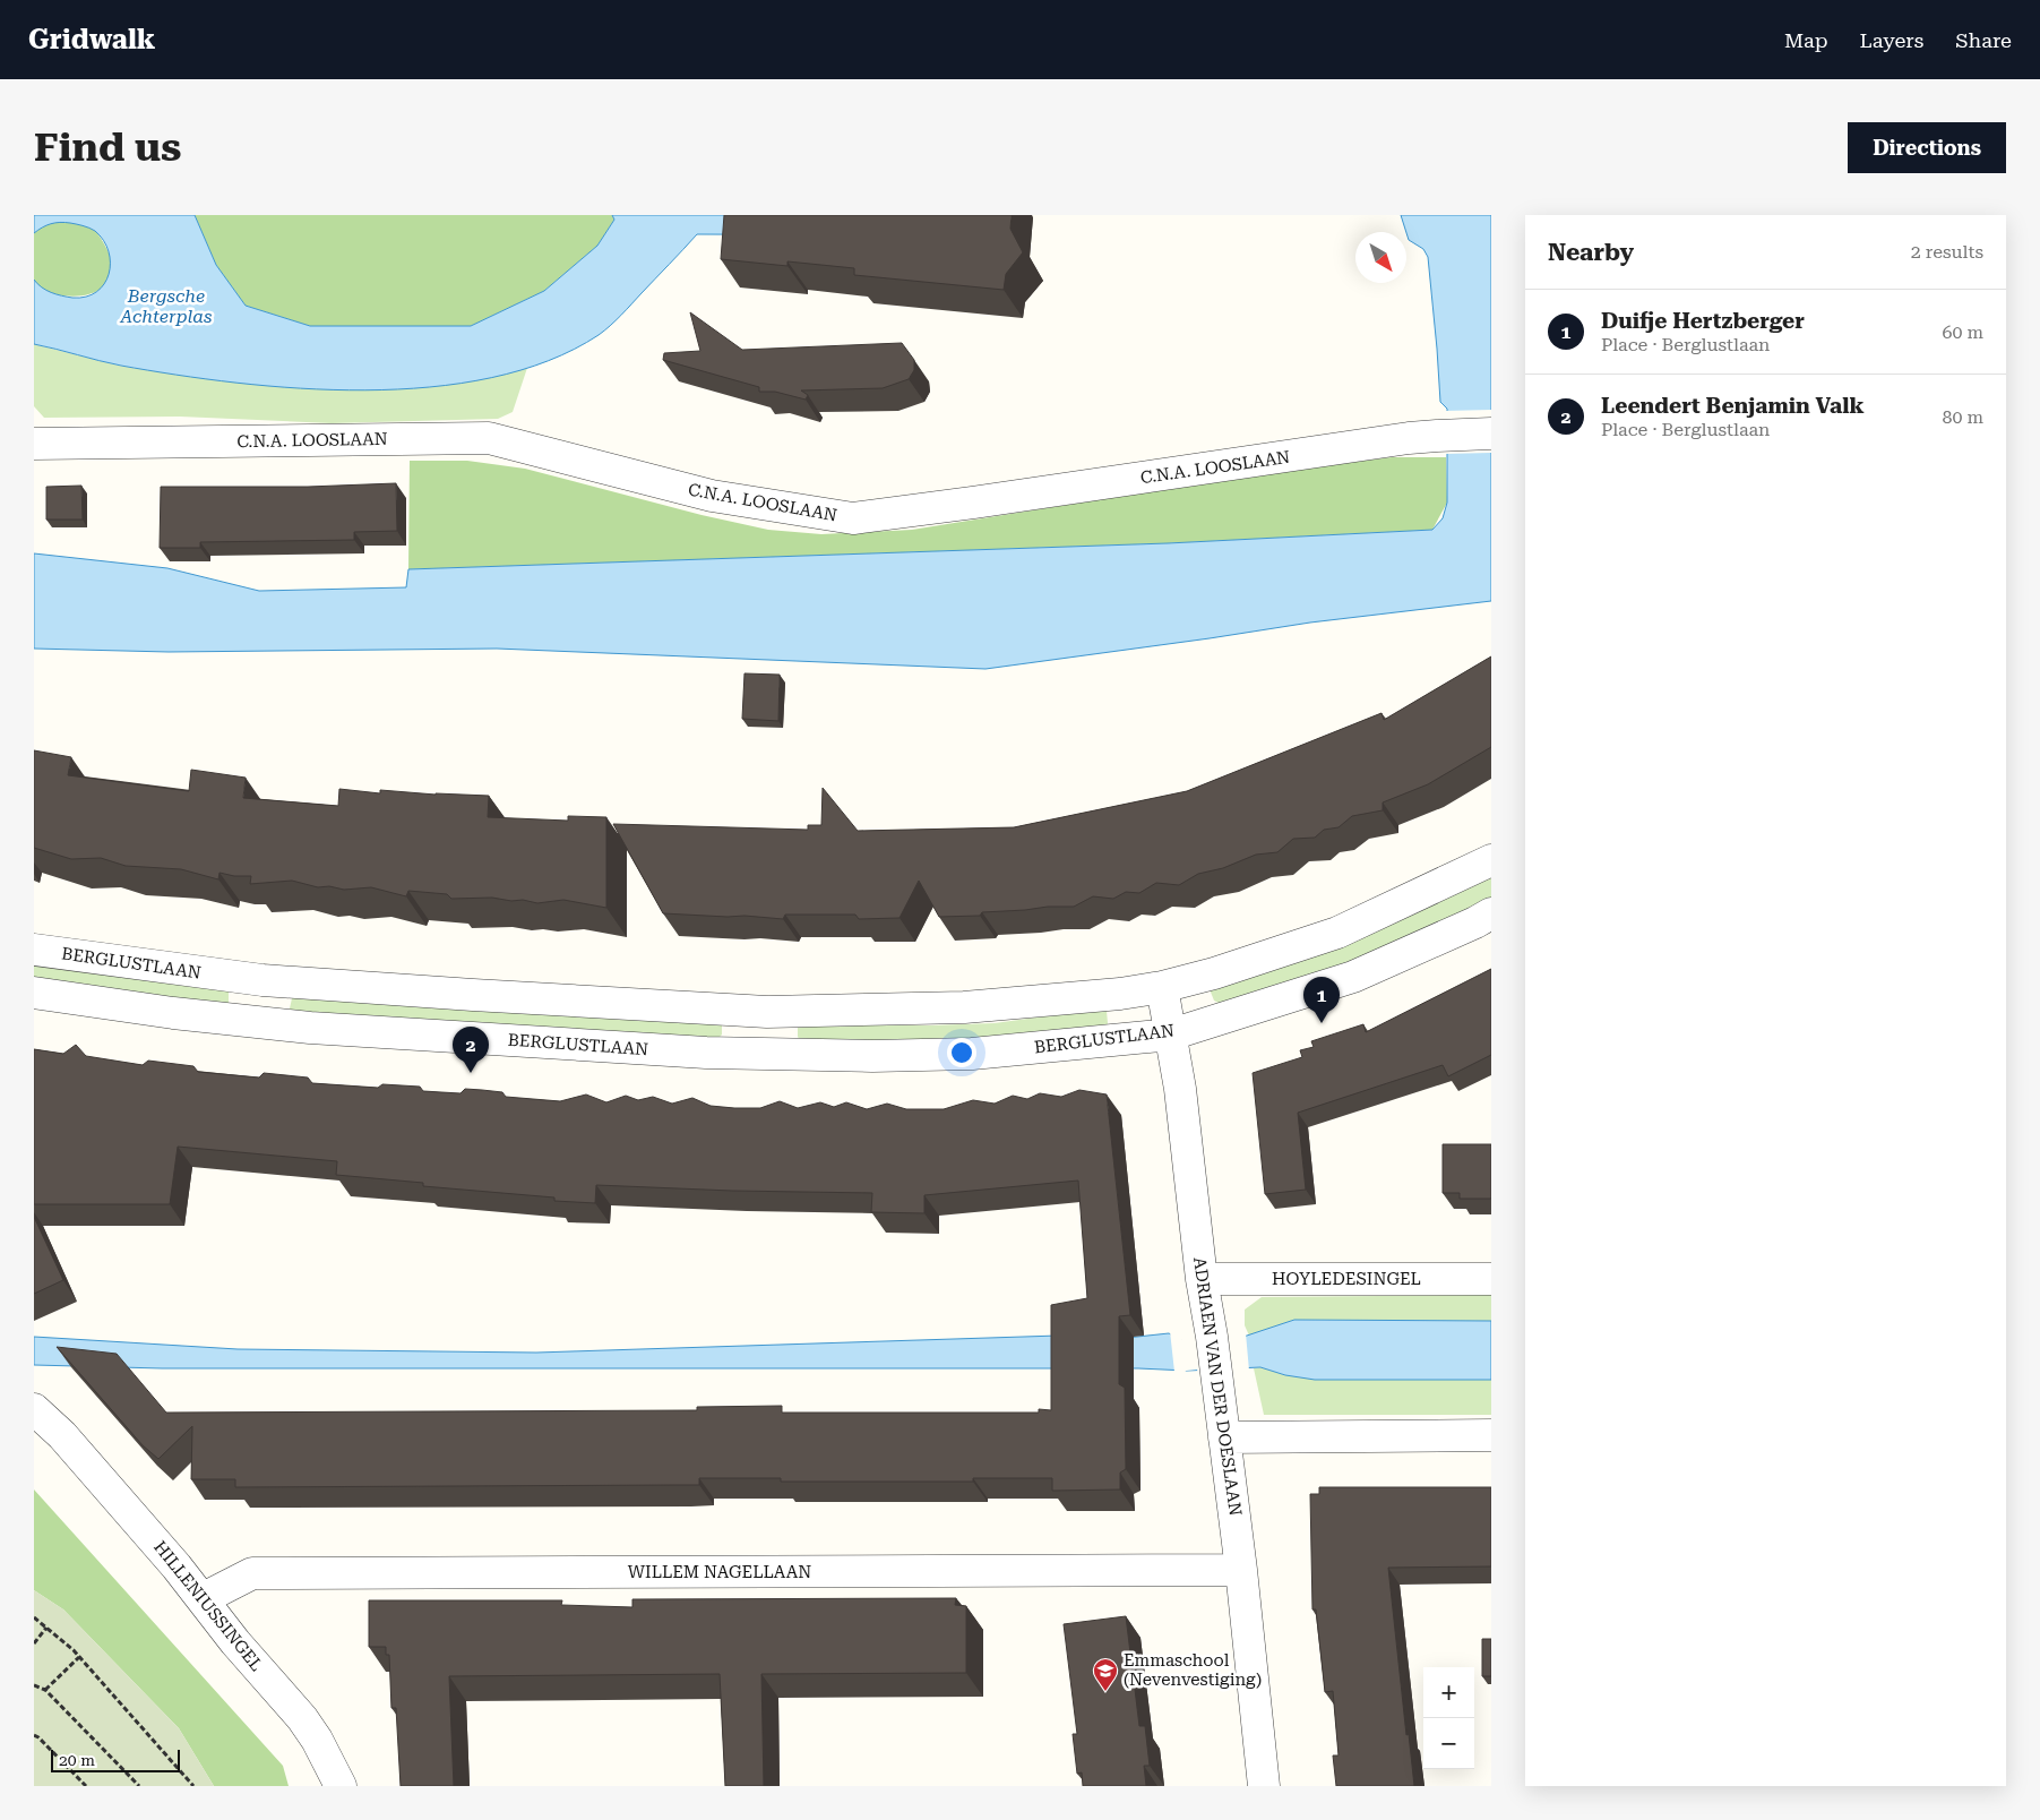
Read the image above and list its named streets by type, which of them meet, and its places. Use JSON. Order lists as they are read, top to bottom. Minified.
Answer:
{"streets":{"street":["C.N.A. LOOSLAAN","BERGLUSTLAAN","HOYLEDESINGEL","ADRIAEN VAN DER DOESLAAN","WILLEM NAGELLAAN","HILLENIUSSINGEL"]},"crossings":[["BERGLUSTLAAN","ADRIAEN VAN DER DOESLAAN"],["HOYLEDESINGEL","ADRIAEN VAN DER DOESLAAN"],["ADRIAEN VAN DER DOESLAAN","WILLEM NAGELLAAN"],["WILLEM NAGELLAAN","HILLENIUSSINGEL"]],"water":["Bergsche Achterplas"],"places":{"school or university":["Emmaschool (Nevenvestiging)"]},"scale_bar":"20 m","north":"bottom right","page":{"header":"Gridwalk","nav":["Map","Layers","Share"],"buttons":"Directions","title":"Find us","heading":["Nearby","2 results"],"list":[{"mark":"1","name":"Duifje Hertzberger","note":"Place · Berglustlaan","value":"60 m"},{"mark":"2","name":"Leendert Benjamin Valk","note":"Place · Berglustlaan","value":"80 m"}],"pins":["1","2"],"map_buttons":["+","−"],"scale":"20 m"}}
